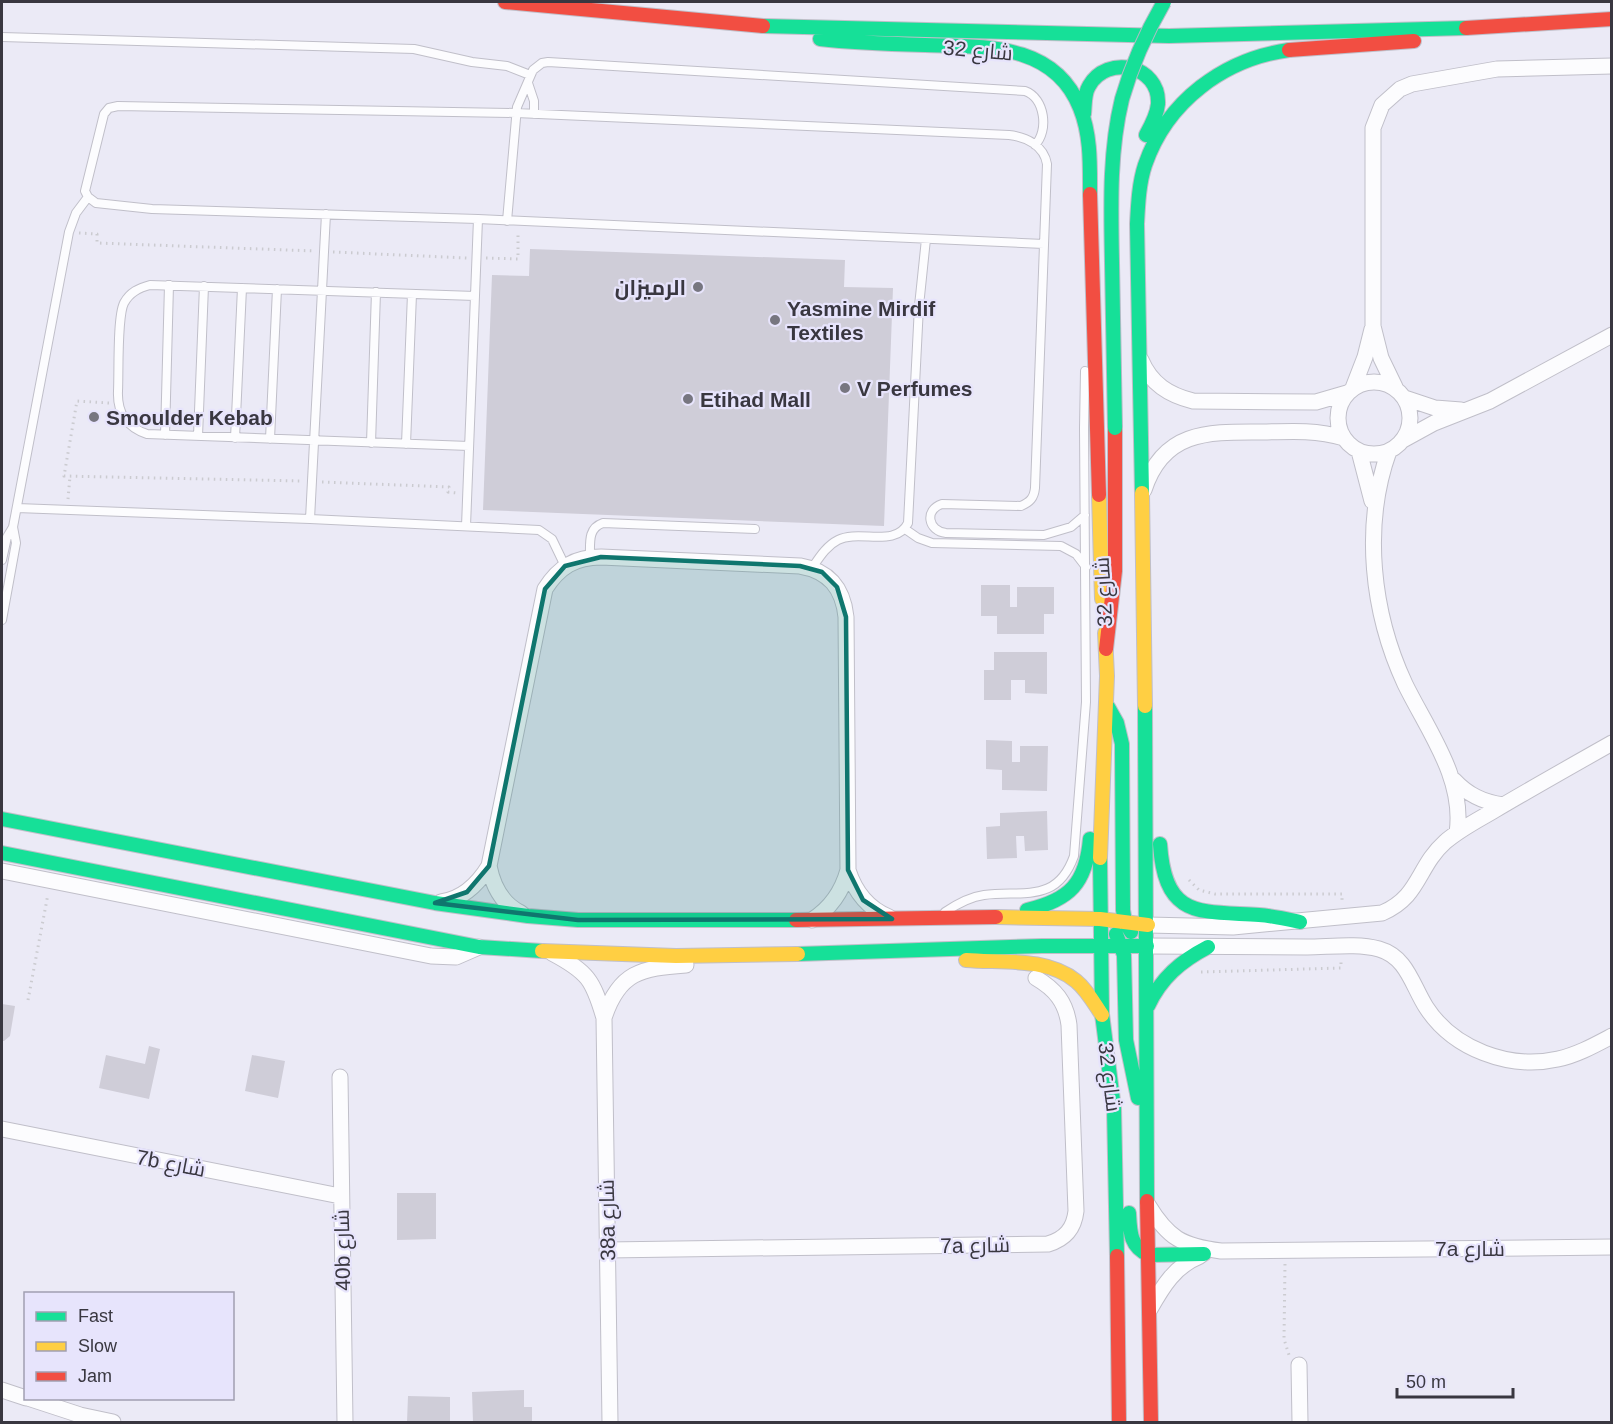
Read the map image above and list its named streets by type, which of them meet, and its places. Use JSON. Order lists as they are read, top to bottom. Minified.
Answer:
{"streets":{"main road":["شارع 32"],"street":["7b شارع","38a شارع","7a شارع","40b شارع"]},"crossings":[["شارع 32","7a شارع"],["7b شارع","40b شارع"],["38a شارع","7a شارع"]],"places":["الرميزان","Yasmine Mirdif Textiles","V Perfumes","Etihad Mall","Smoulder Kebab"],"legend":["Fast","Slow","Jam"],"scale_bar":"50 m"}
